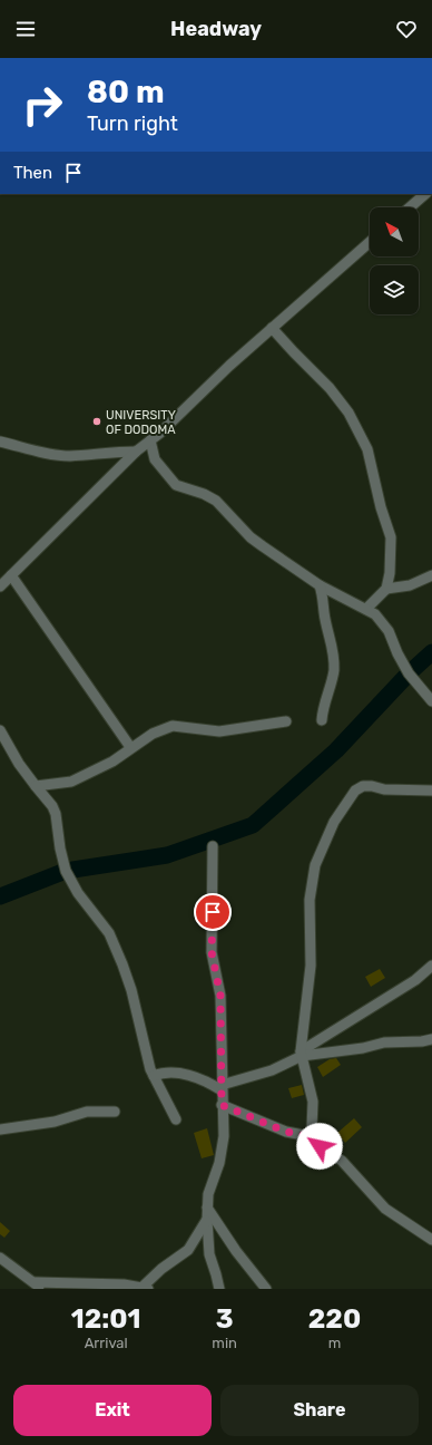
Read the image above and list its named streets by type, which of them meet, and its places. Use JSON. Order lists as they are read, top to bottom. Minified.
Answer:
{"places":["UNIVERSITY OF DODOMA"],"north":"top left","page":{"header":"Headway","turn":["80 m","Turn right"],"then":"Then","eta":["12:01","Arrival","3","min","220","m"],"buttons":["Exit","Share"]}}
